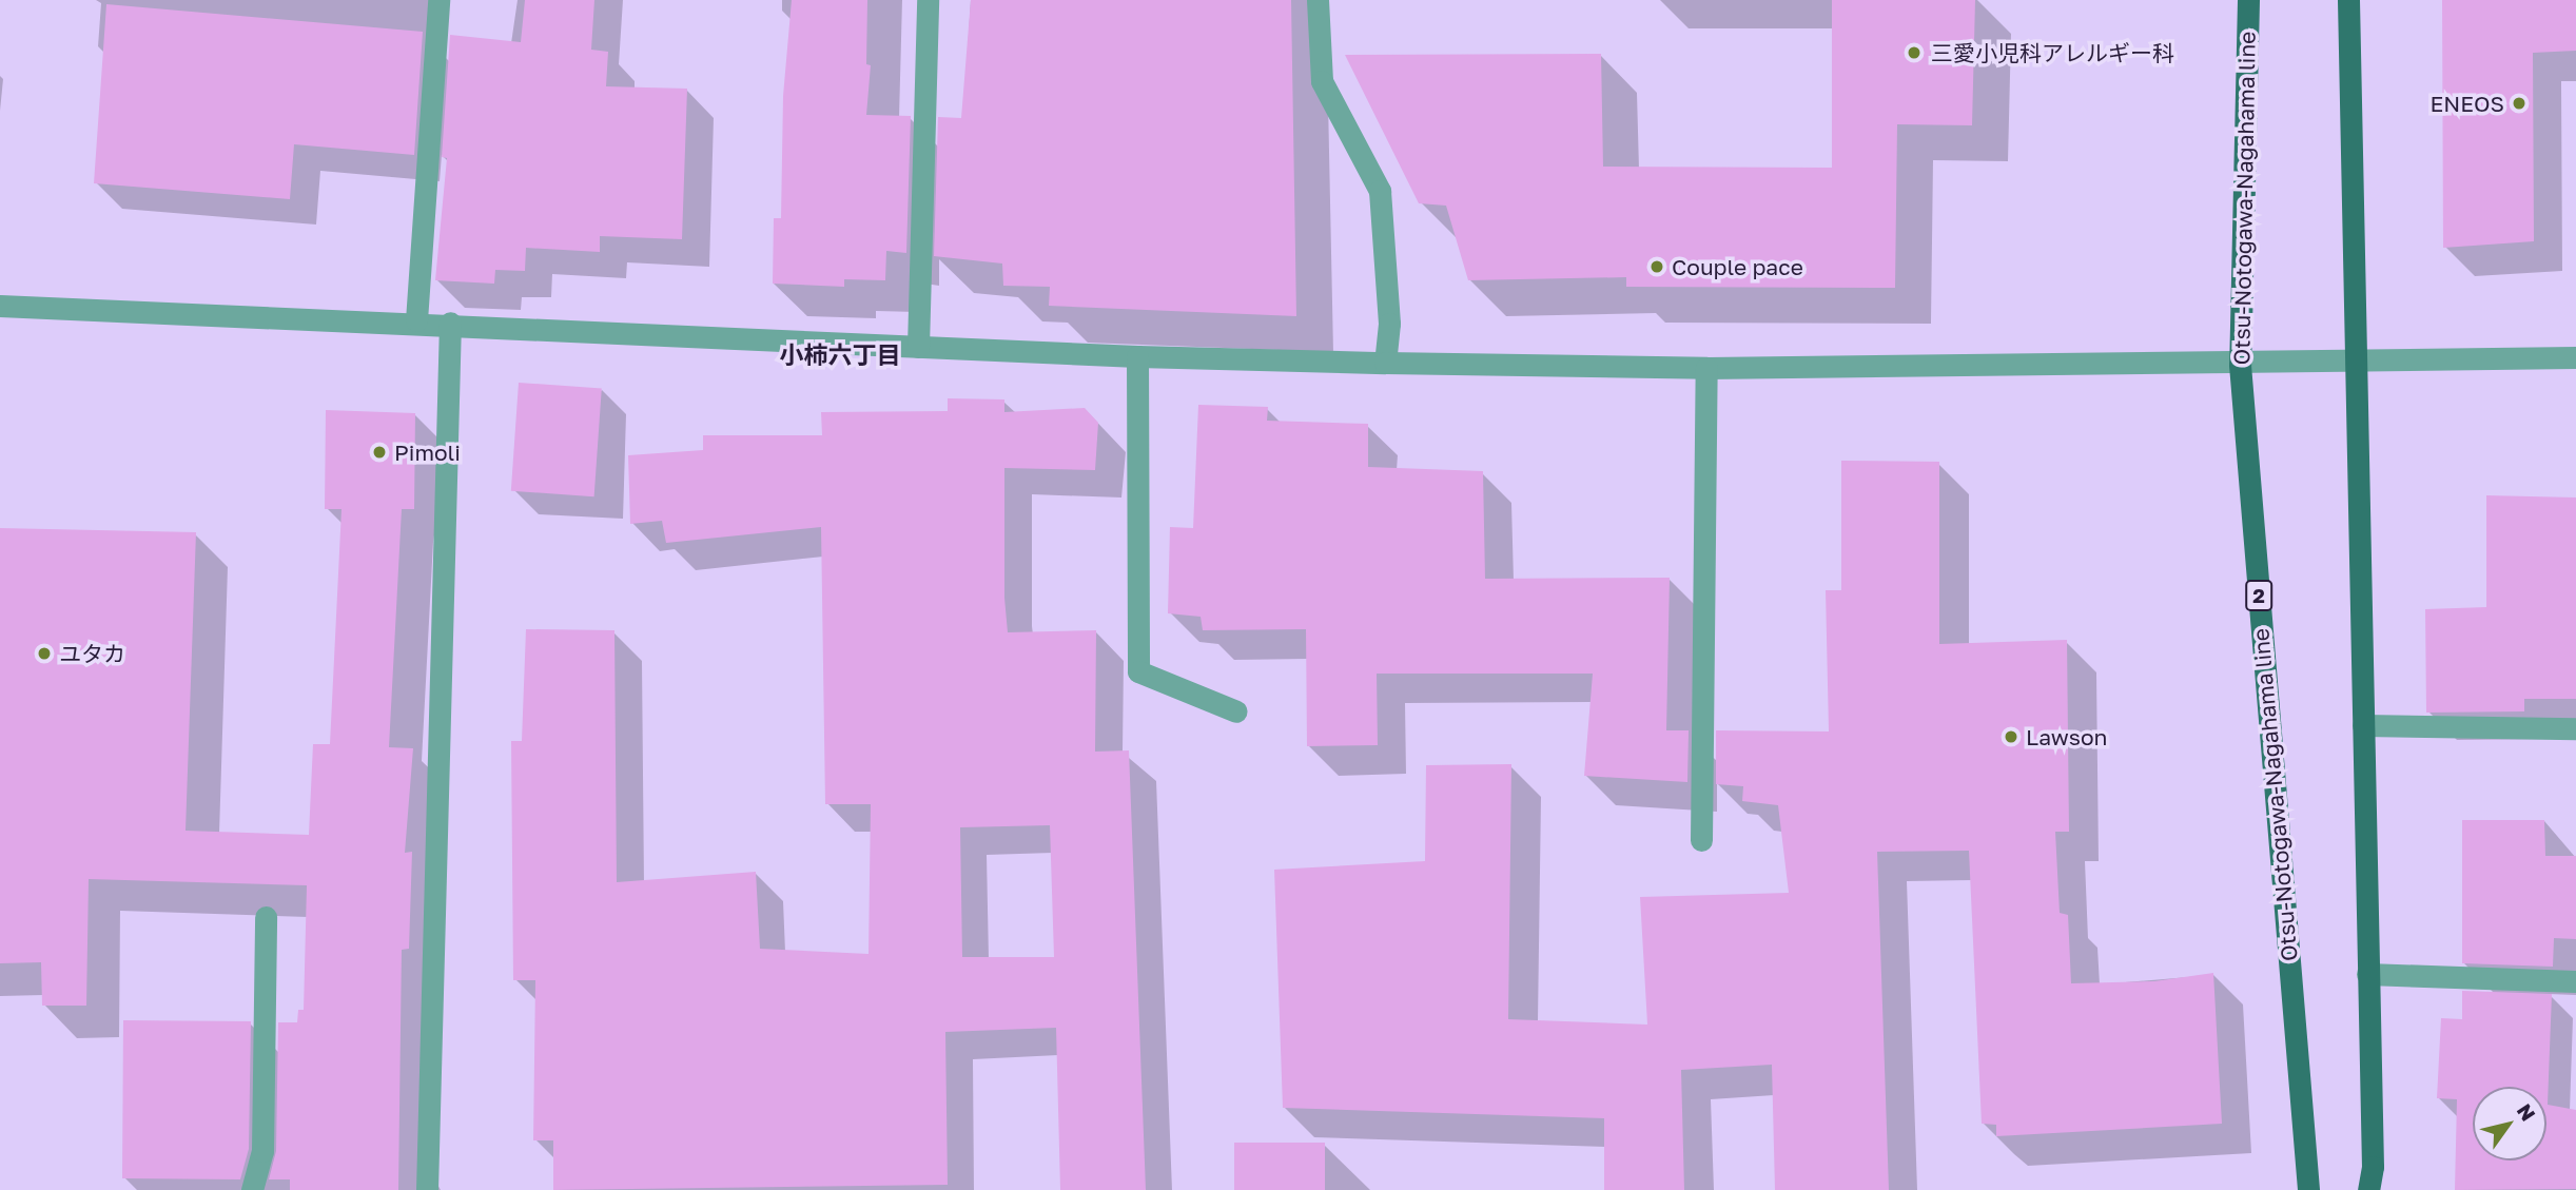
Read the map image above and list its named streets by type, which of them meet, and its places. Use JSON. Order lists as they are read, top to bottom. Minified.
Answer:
{"streets":{"main road":["Otsu-Notogawa-Nagahama line","2"]},"districts":["小柿六丁目"],"places":["三愛小児科アレルギー科","ENEOS","Couple pace","Pimoli","ユタカ","Lawson"],"north":"top right"}
